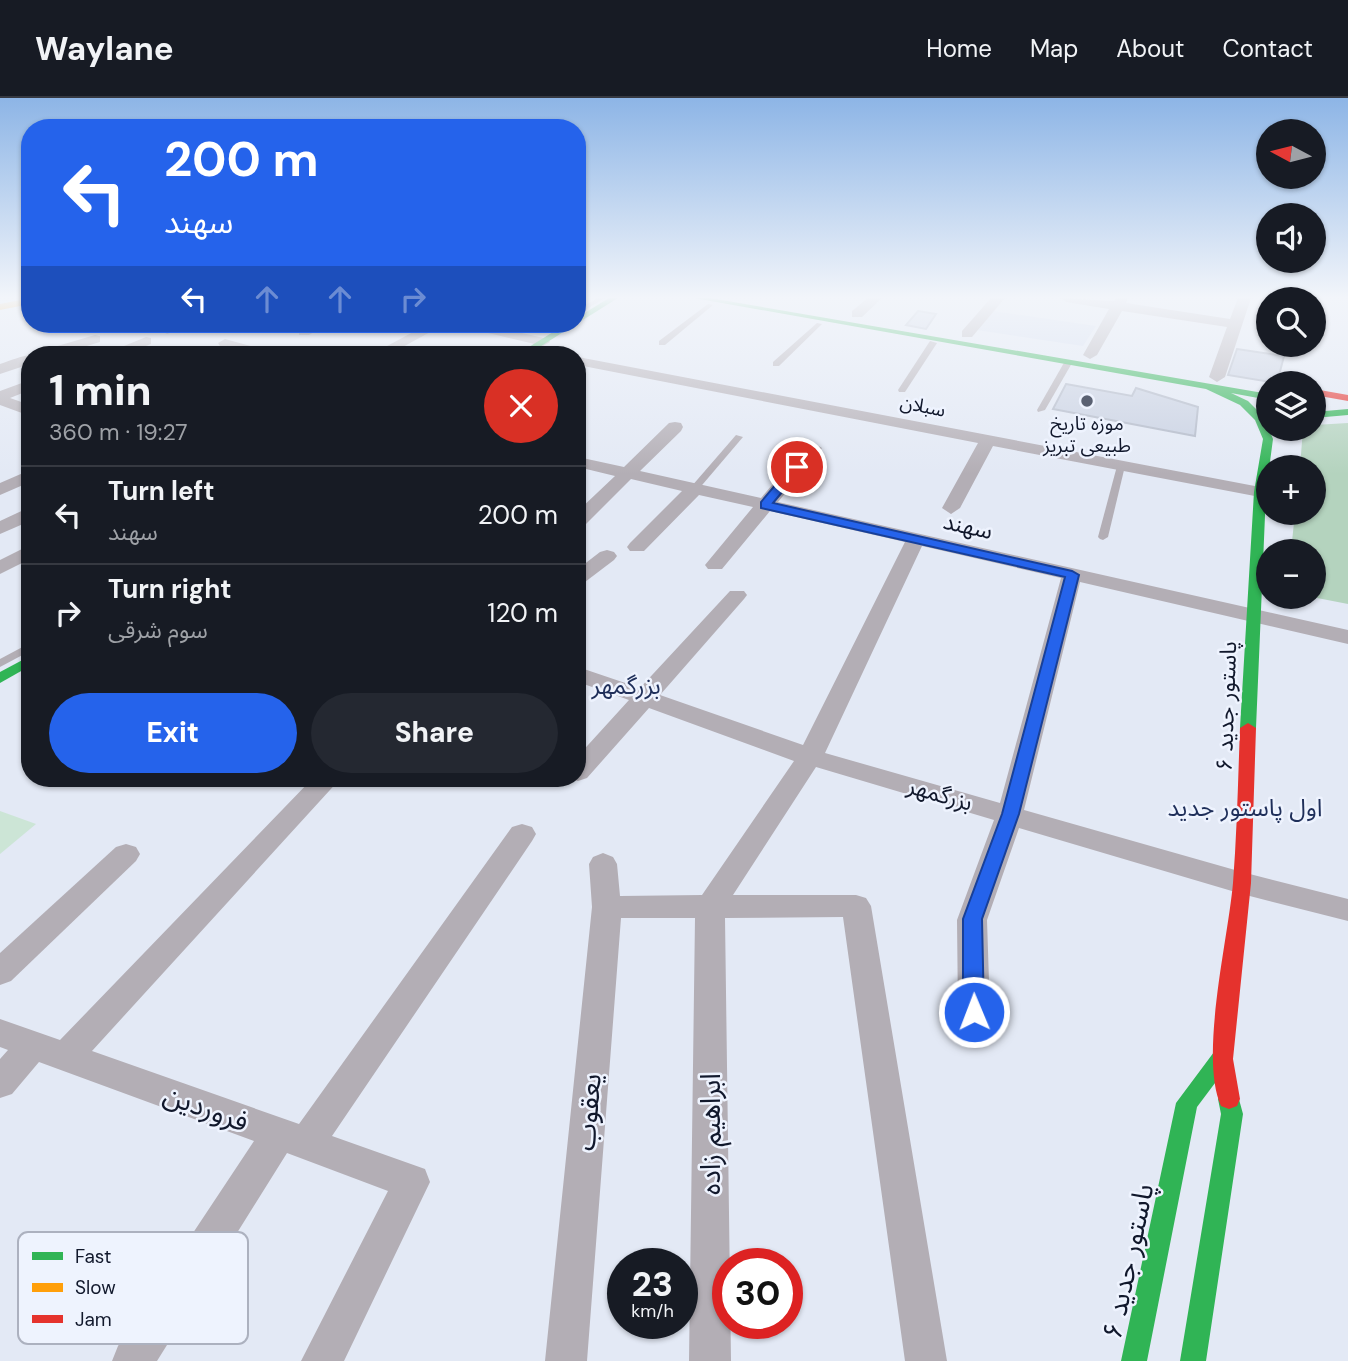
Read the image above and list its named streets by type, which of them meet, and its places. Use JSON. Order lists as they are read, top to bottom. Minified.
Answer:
{"streets":{"main road":["پاستور جدید ۶"],"street":["سبلان","سهند","بزرگمهر","فروردین","یعقوب","ابراهیم زاده"]},"crossings":[["سهند","پاستور جدید ۶"],["پاستور جدید ۶","بزرگمهر"]],"districts":["بزرگمهر","اول پاستور جدید"],"places":["موزه تاریخ طبیعی تبریز"],"legend":["Fast","Slow","Jam"],"north":"left","page":{"header":"Waylane","nav":["Home","Map","About","Contact"],"map_buttons":["+","−"],"turn":["200 m","سهند"],"heading":["1 min","360 m · 19:27"],"list":[{"name":"Turn left","note":"سهند","value":"200 m"},{"name":"Turn right","note":"سوم شرقی","value":"120 m"}],"buttons":["Exit","Share"],"speed":"23 km/h","limit":"30"}}
